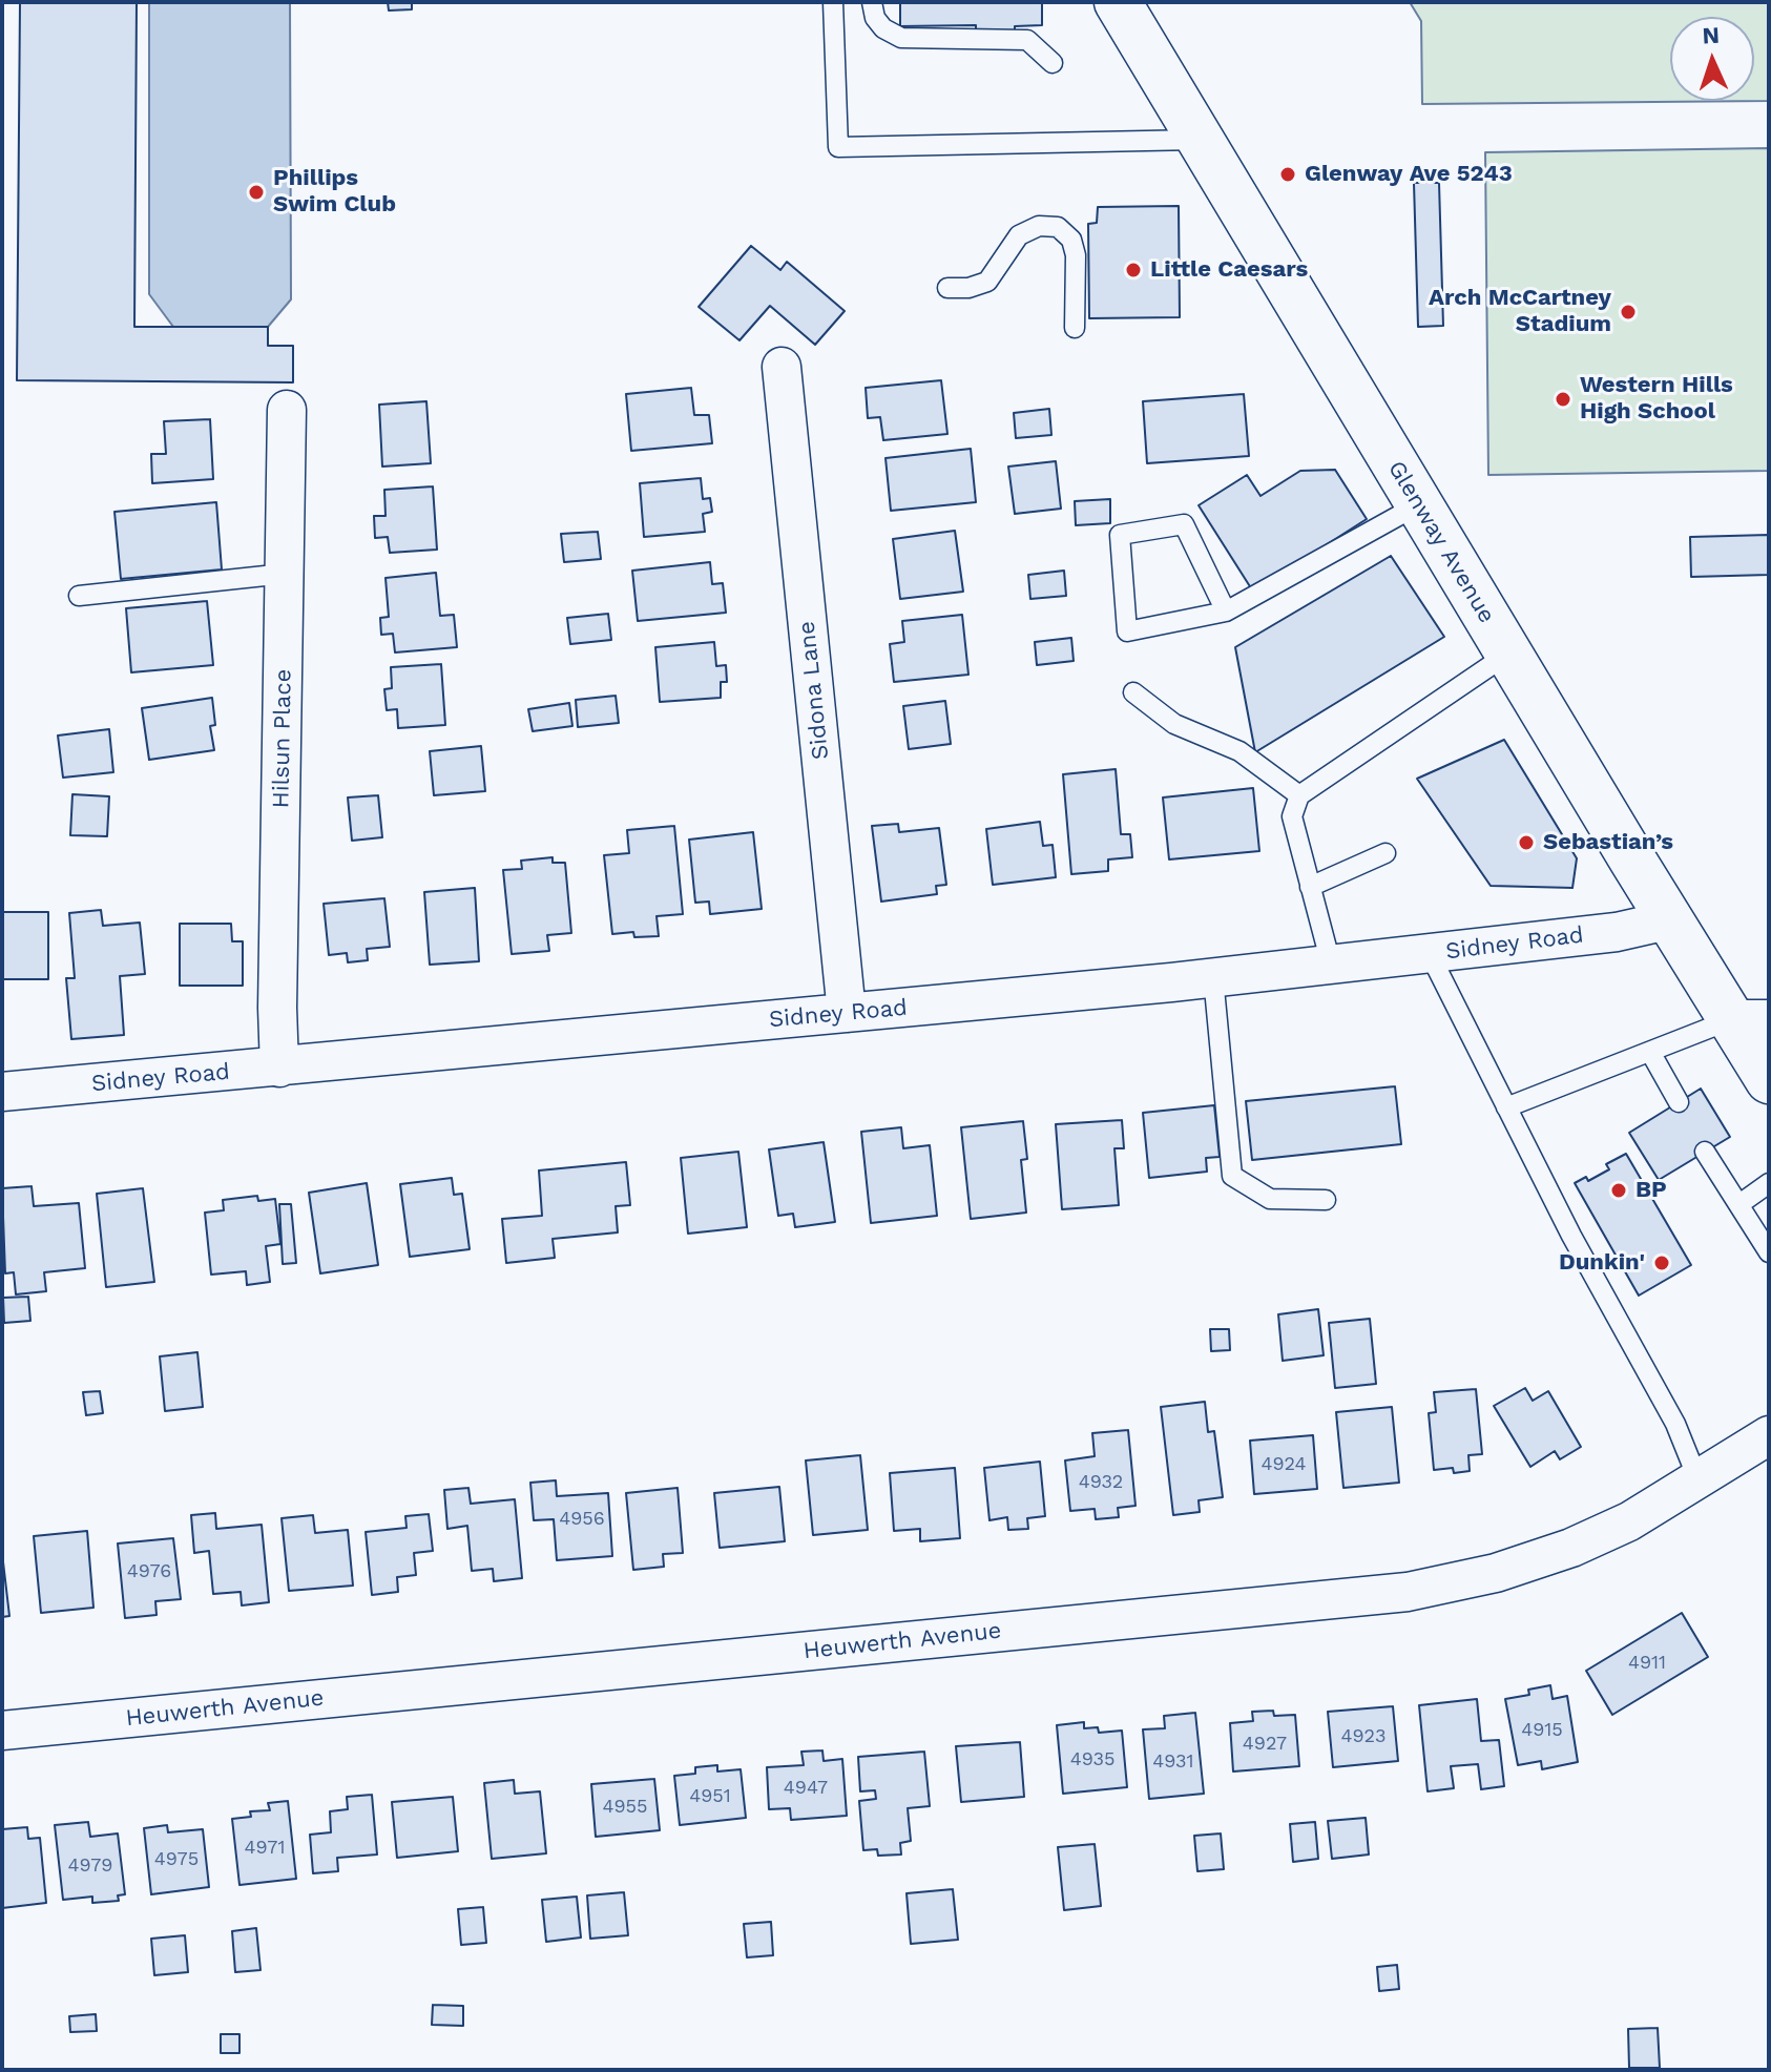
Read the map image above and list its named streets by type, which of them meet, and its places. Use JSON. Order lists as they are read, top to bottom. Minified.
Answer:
{"streets":{"main road":["Glenway Avenue"],"street":["Sidona Lane","Hilsun Place","Sidney Road","Heuwerth Avenue"]},"crossings":[["Glenway Avenue","Sidney Road"],["Sidona Lane","Sidney Road"],["Hilsun Place","Sidney Road"]],"places":["Glenway Ave 5243","Phillips Swim Club","Little Caesars","Arch McCartney Stadium","Western Hills High School","Sebastian’s","BP","Dunkin'"],"house_numbers":["4924","4932","4956","4976","4911","4915","4923","4927","4935","4931","4947","4951","4955","4971","4975","4979"],"north":"top"}
